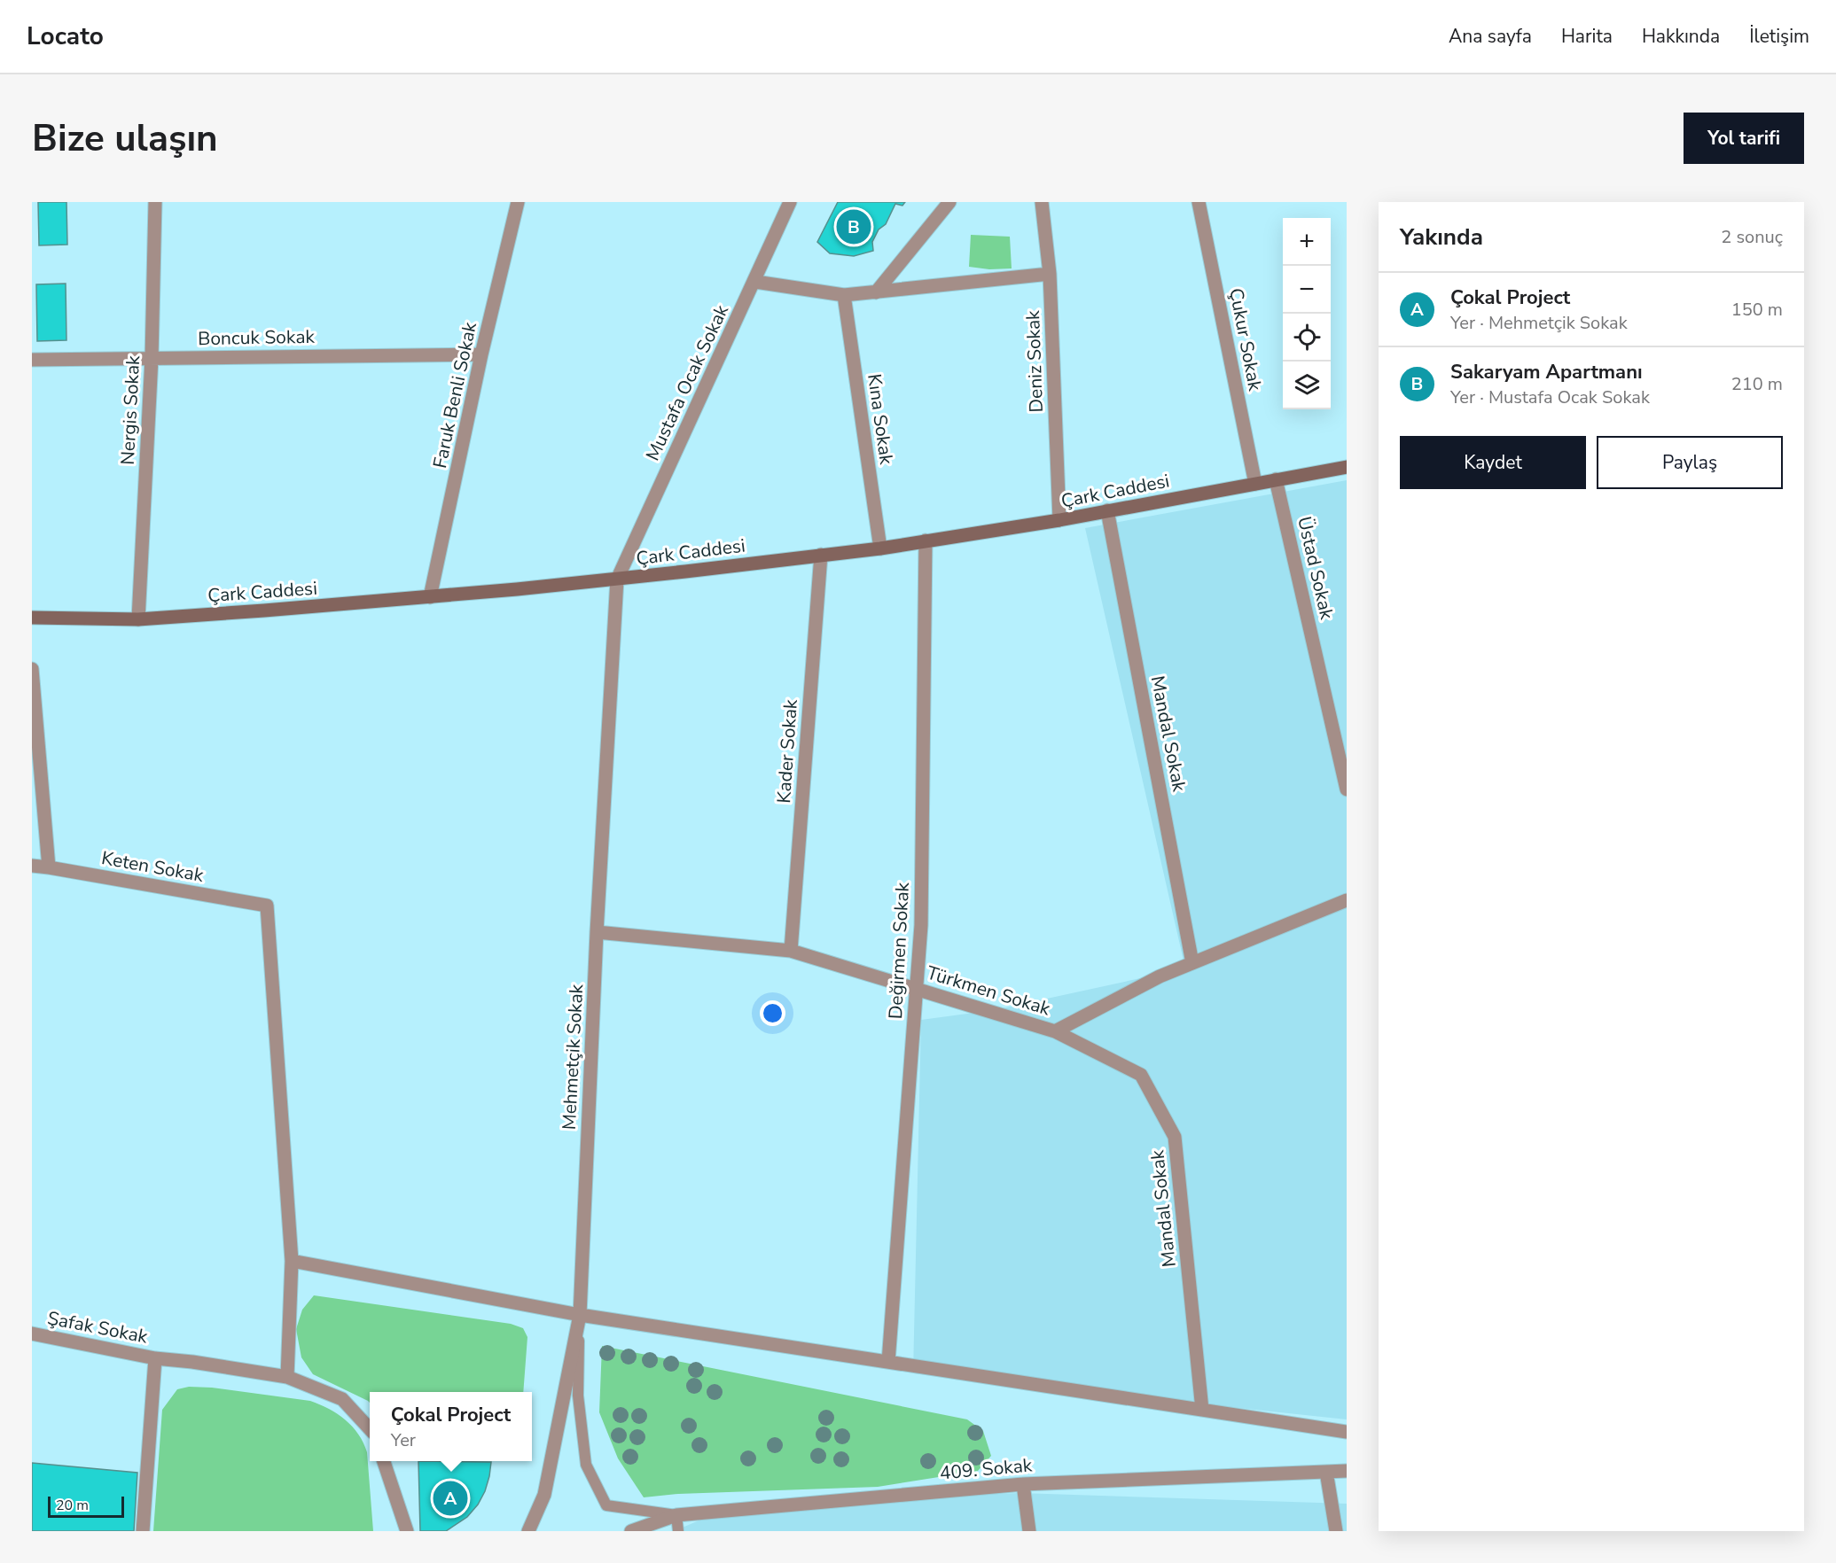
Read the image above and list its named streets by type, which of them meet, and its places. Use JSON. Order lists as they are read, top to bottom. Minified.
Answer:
{"streets":{"main road":["Çark Caddesi"],"street":["Boncuk Sokak","Çukur Sokak","Deniz Sokak","Mustafa Ocak Sokak","Faruk Benli Sokak","Nergis Sokak","Kına Sokak","Üstad Sokak","Mandal Sokak","Kader Sokak","Keten Sokak","Değirmen Sokak","Türkmen Sokak","Mehmetçik Sokak","Şafak Sokak","409. Sokak"]},"crossings":[["Boncuk Sokak","Faruk Benli Sokak"],["Boncuk Sokak","Nergis Sokak"],["Çukur Sokak","Çark Caddesi"],["Deniz Sokak","Çark Caddesi"],["Mustafa Ocak Sokak","Çark Caddesi"],["Mustafa Ocak Sokak","Mehmetçik Sokak"],["Faruk Benli Sokak","Çark Caddesi"],["Nergis Sokak","Çark Caddesi"],["Kına Sokak","Çark Caddesi"],["Çark Caddesi","Üstad Sokak"],["Çark Caddesi","Mandal Sokak"],["Çark Caddesi","Kader Sokak"],["Çark Caddesi","Değirmen Sokak"],["Çark Caddesi","Mehmetçik Sokak"],["Mandal Sokak","Türkmen Sokak"],["Kader Sokak","Türkmen Sokak"],["Değirmen Sokak","Türkmen Sokak"],["Türkmen Sokak","Mehmetçik Sokak"]],"scale_bar":"20 m","page":{"header":"Locato","nav":["Ana sayfa","Harita","Hakkında","İletişim"],"buttons":["Yol tarifi",["Kaydet","Paylaş"]],"title":"Bize ulaşın","heading":["Yakında","2 sonuç"],"pins":["B","A"],"map_buttons":["+","−"],"list":[{"mark":"A","name":"Çokal Project","note":"Yer · Mehmetçik Sokak","value":"150 m"},{"mark":"B","name":"Sakaryam Apartmanı","note":"Yer · Mustafa Ocak Sokak","value":"210 m"}],"popup":["Çokal Project","Yer"],"scale":"20 m"}}
